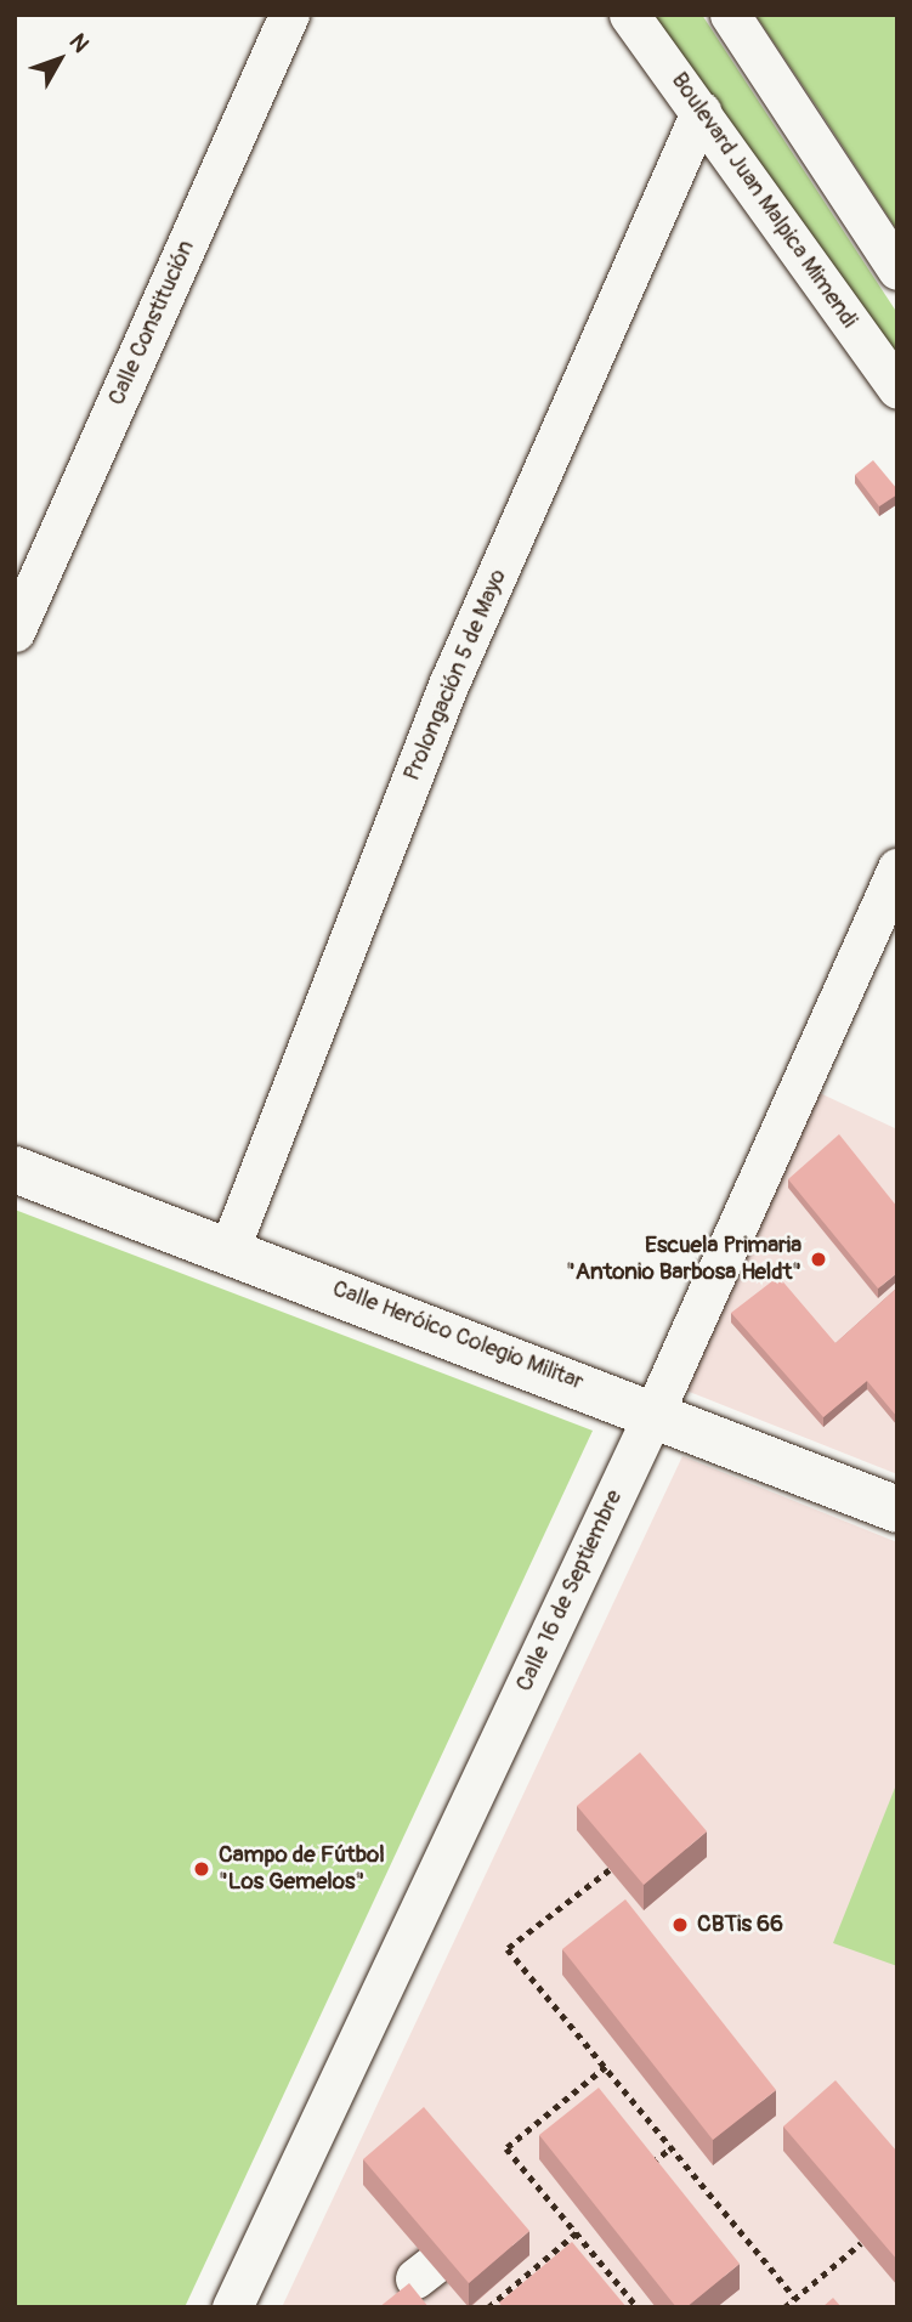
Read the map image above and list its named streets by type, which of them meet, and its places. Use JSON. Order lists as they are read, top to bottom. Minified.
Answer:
{"streets":{"street":["Boulevard Juan Malpica Mimendi","Calle Constitución","Prolongación 5 de Mayo","Calle Heróico Colegio Militar","Calle 16 de Septiembre"]},"crossings":[["Boulevard Juan Malpica Mimendi","Prolongación 5 de Mayo"],["Prolongación 5 de Mayo","Calle Heróico Colegio Militar"],["Calle Heróico Colegio Militar","Calle 16 de Septiembre"]],"places":["Escuela Primaria \"Antonio Barbosa Heldt\"","Campo de Fútbol \"Los Gemelos\"","CBTis 66"],"north":"top right"}
